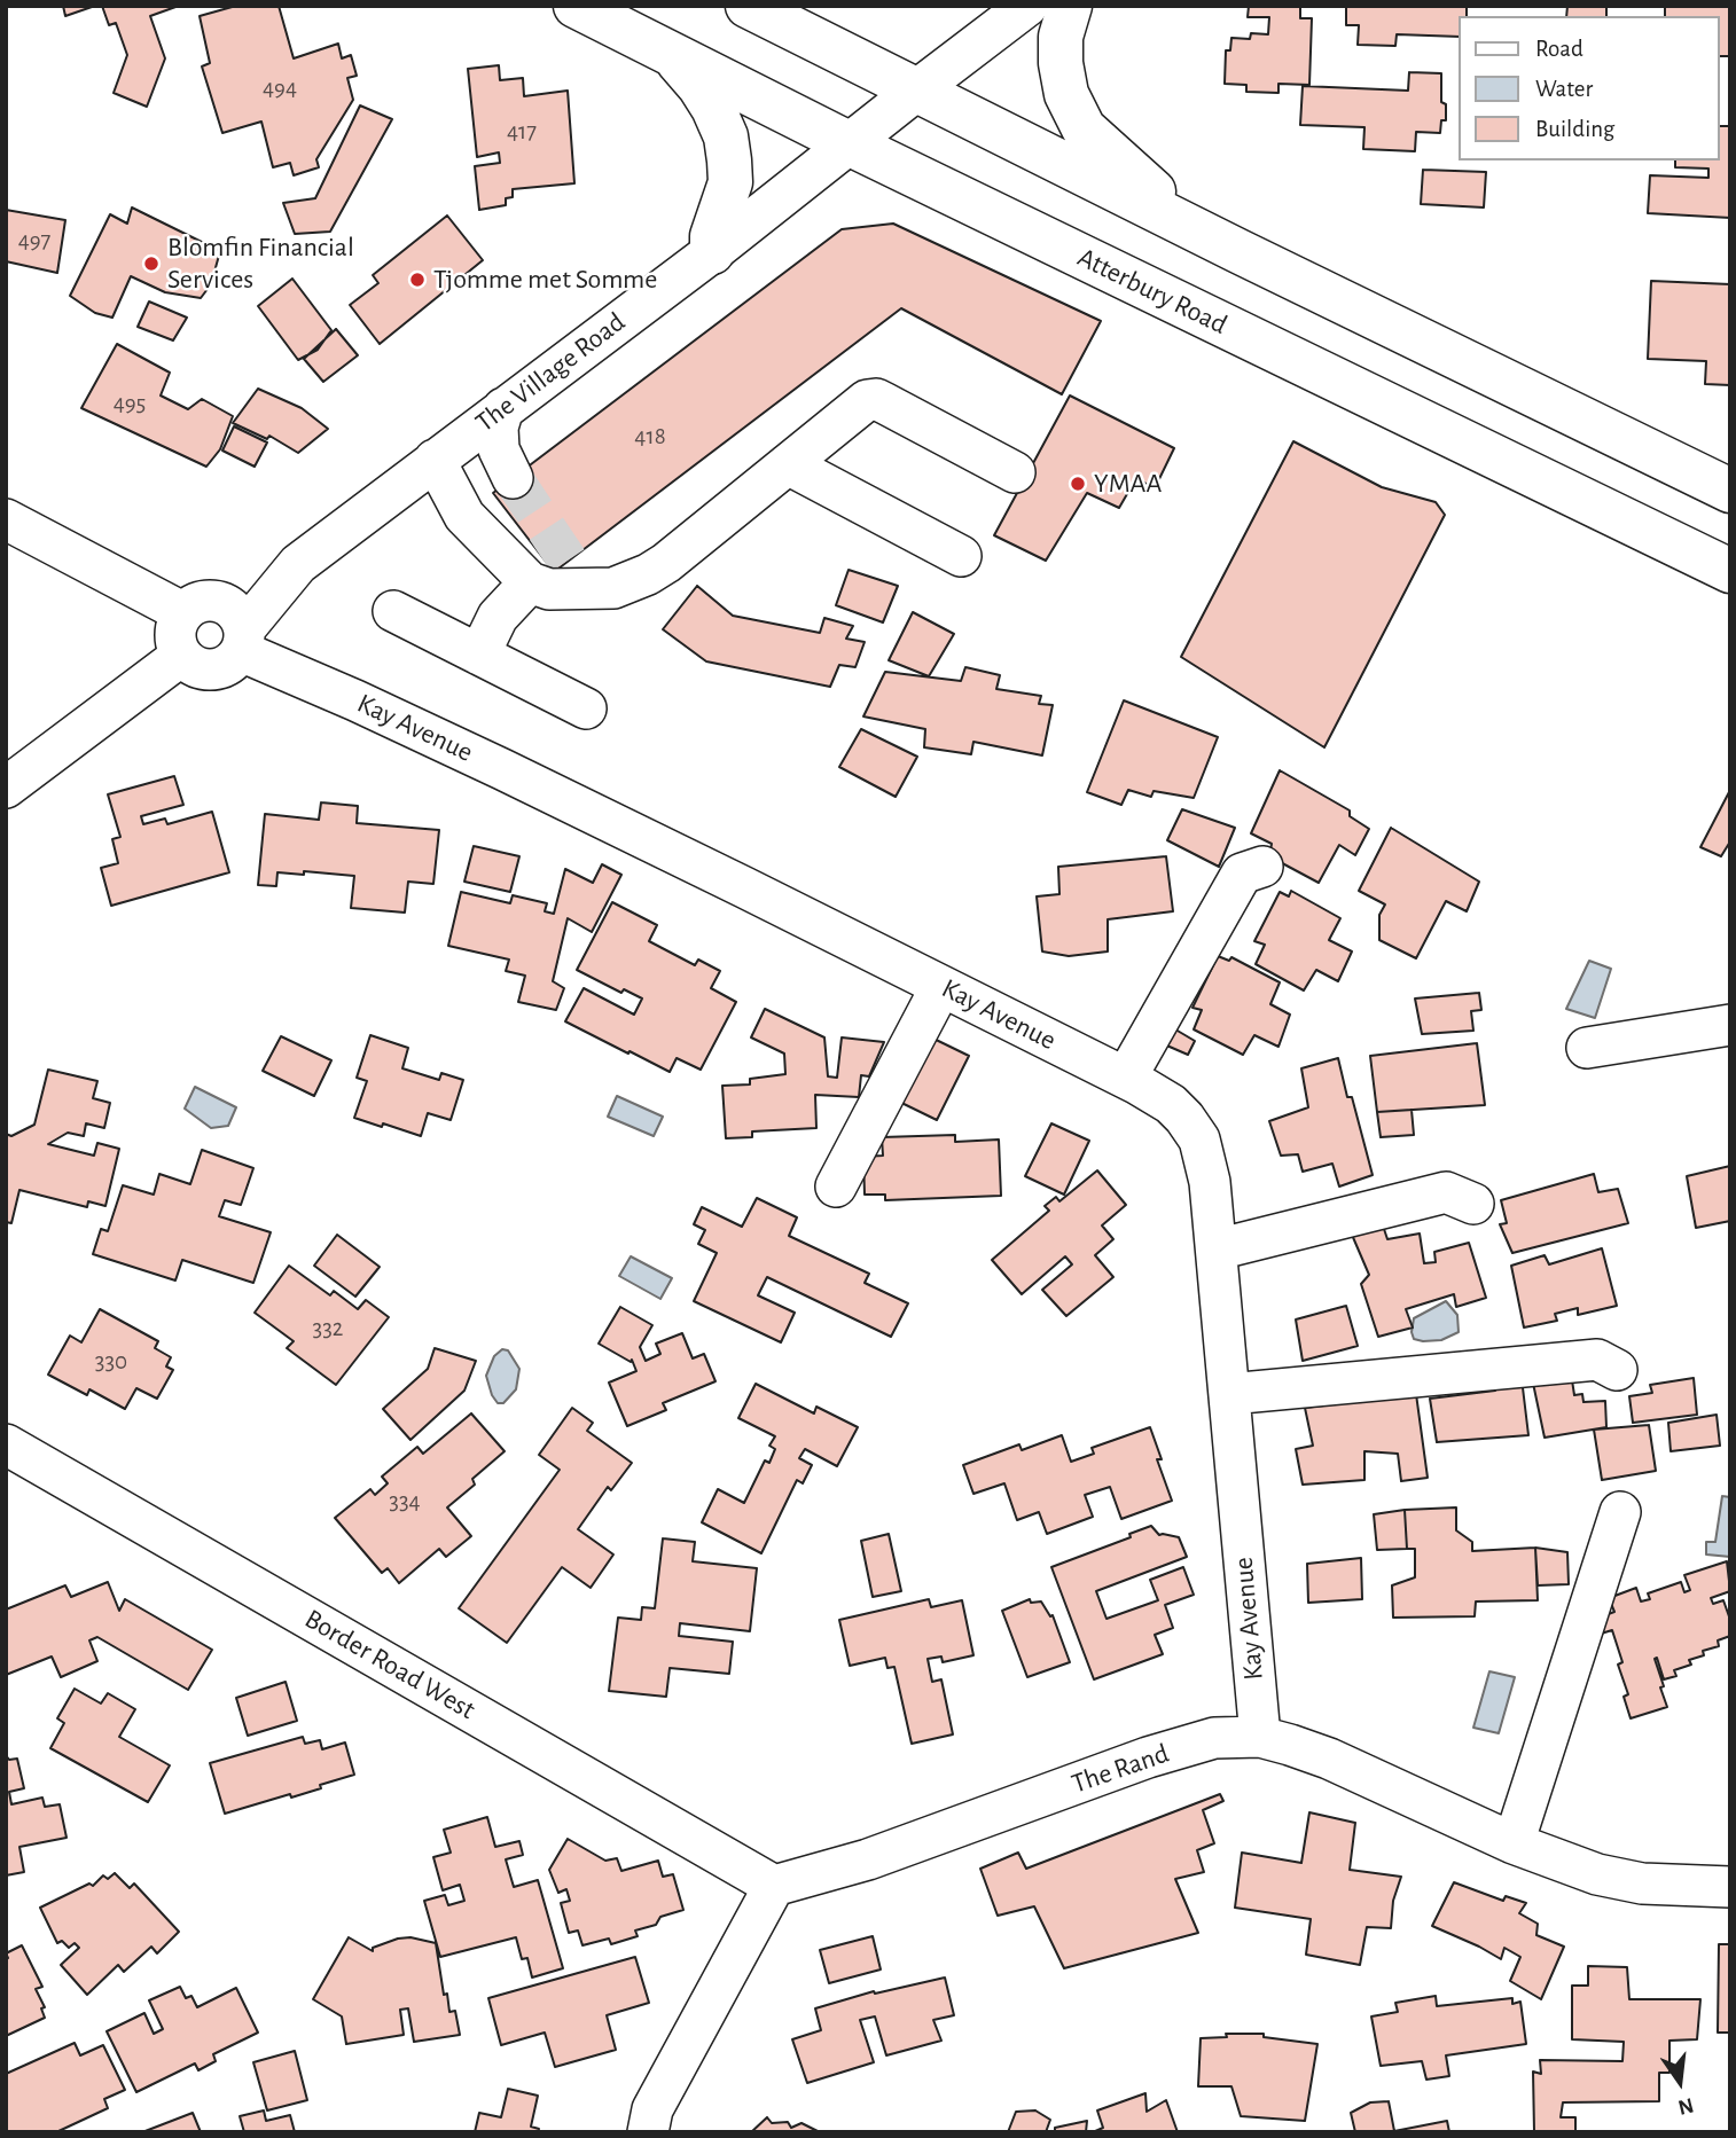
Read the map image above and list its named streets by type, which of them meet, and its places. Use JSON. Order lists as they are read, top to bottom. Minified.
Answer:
{"streets":{"main road":["Atterbury Road"],"street":["The Village Road","Kay Avenue","Border Road West","The Rand"]},"crossings":[["Atterbury Road","The Village Road"],["Kay Avenue","The Rand"],["Border Road West","The Rand"]],"places":["Blomfin Financial Services","Tjomme met Somme","YMAA"],"house_numbers":["494","417","497","495","418","332","330","334"],"legend":["Road","Water","Building"],"north":"bottom"}
